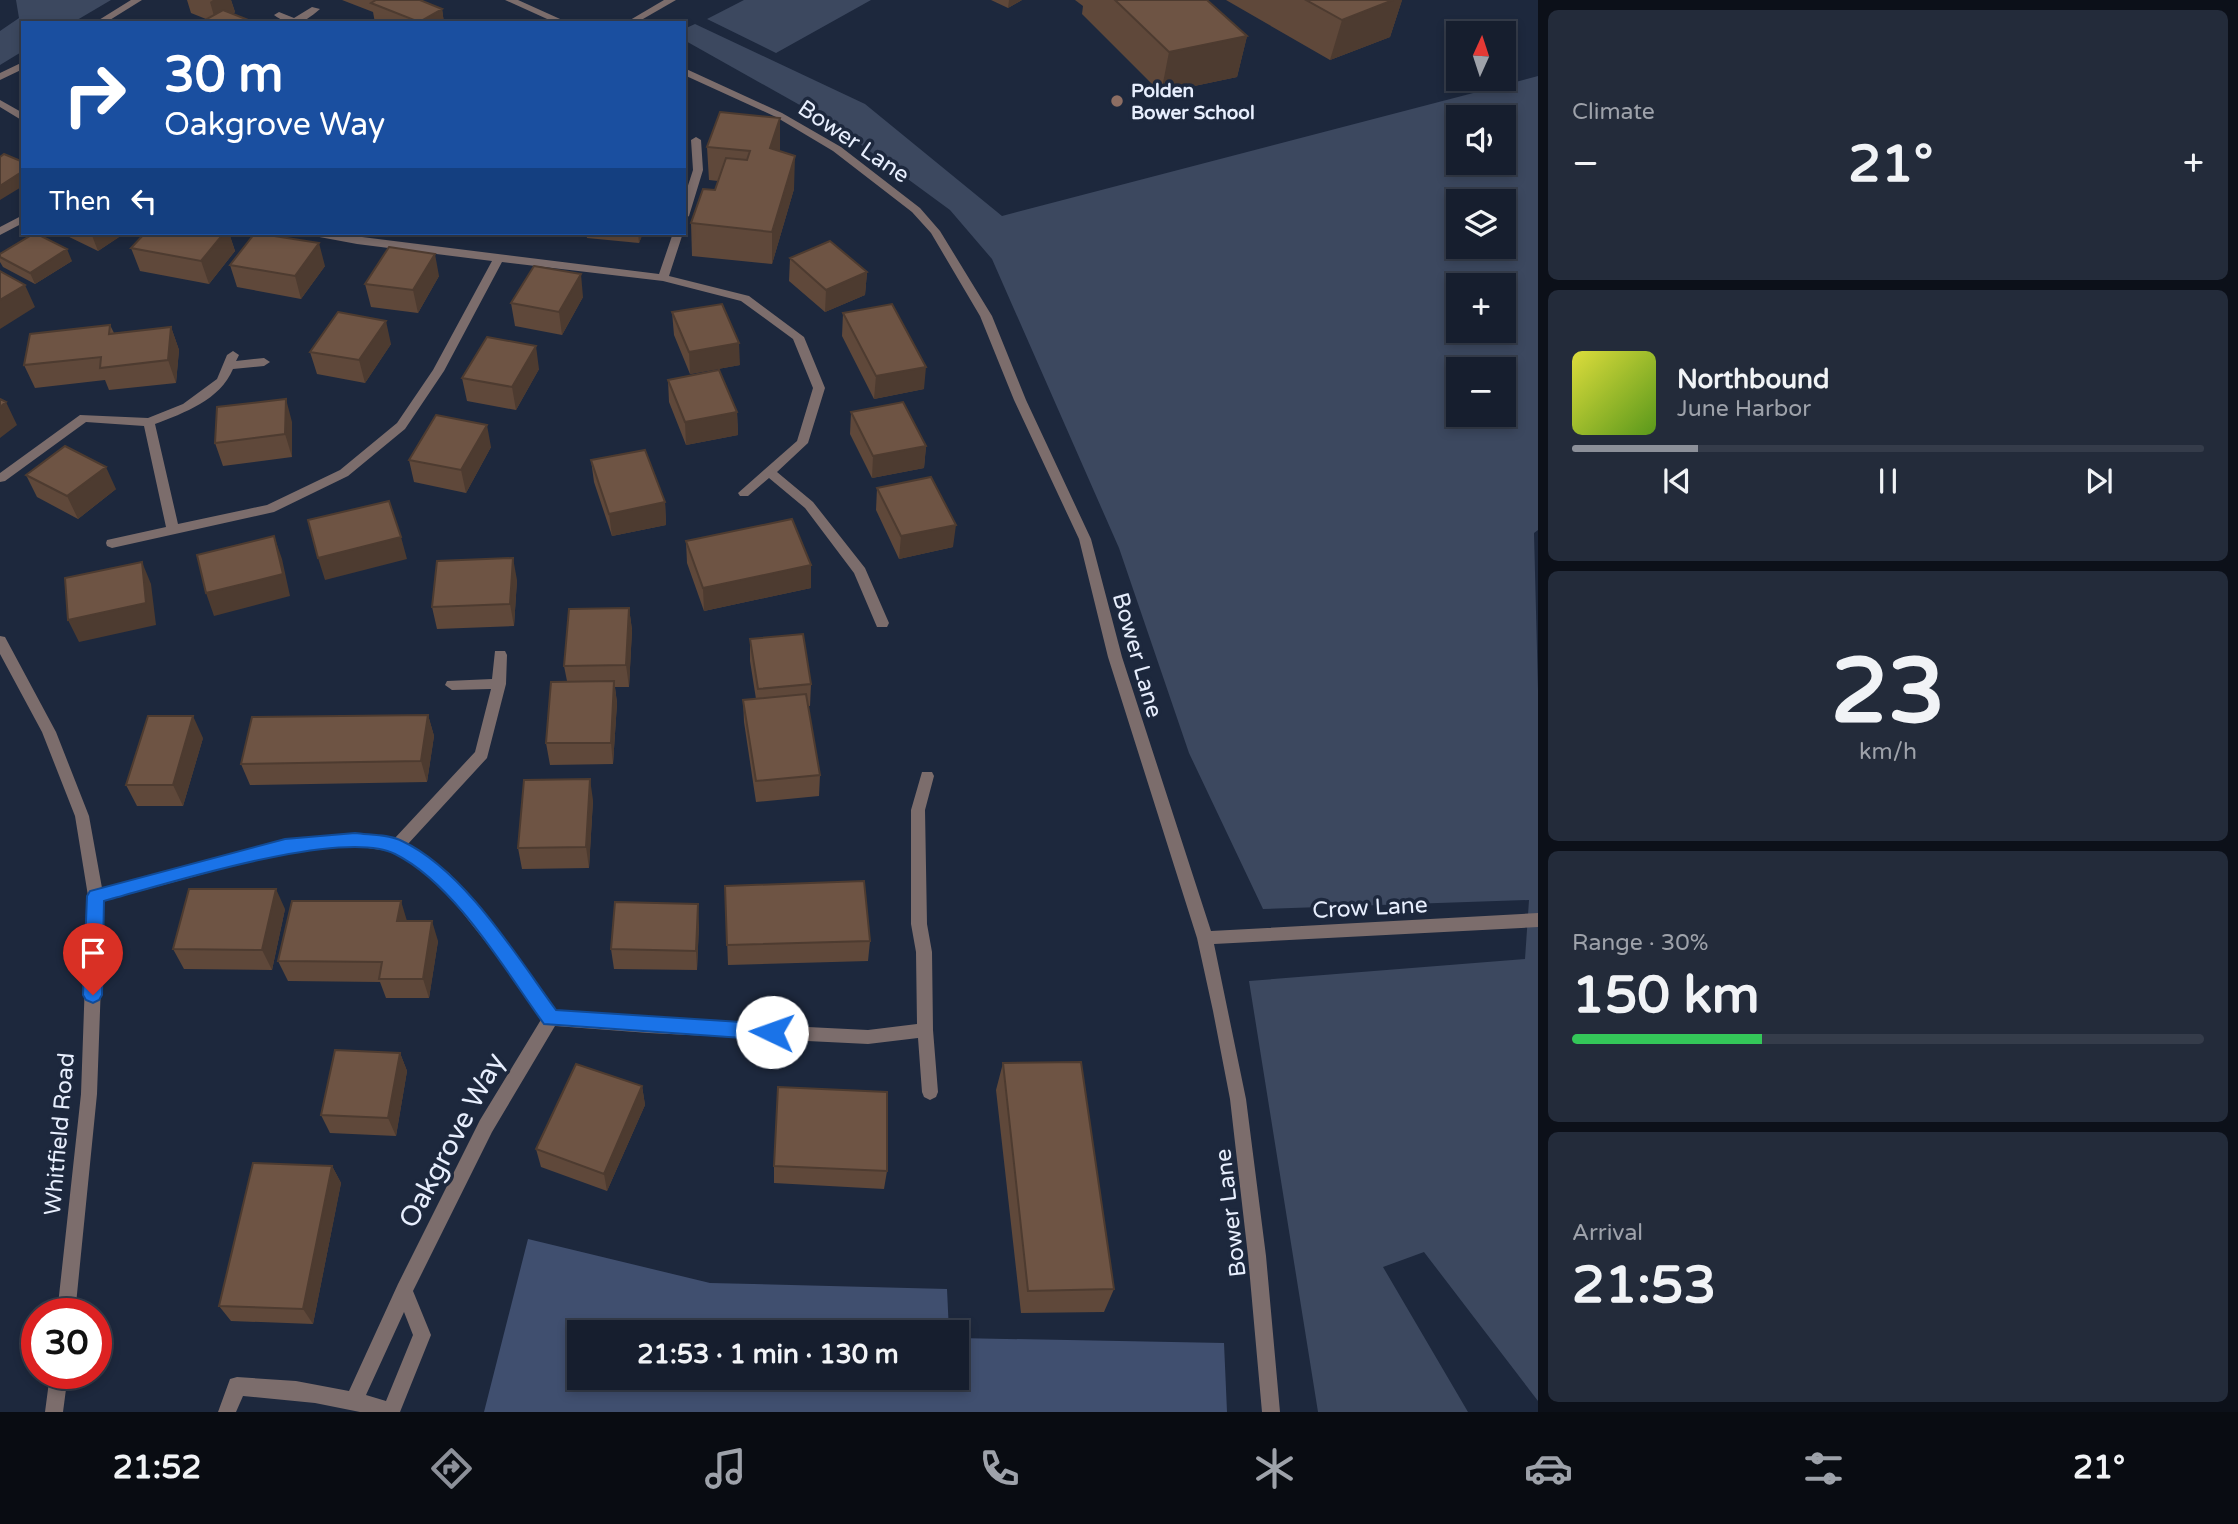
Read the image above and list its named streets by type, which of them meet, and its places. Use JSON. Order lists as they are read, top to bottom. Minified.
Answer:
{"streets":{"street":["Bower Lane","Crow Lane","Whitfield Road","Oakgrove Way"]},"crossings":[["Bower Lane","Crow Lane"]],"places":["Polden Bower School"],"north":"top","page":{"tile":["Climate",["23","km/h"],["Range · 30%","150 km"],["Arrival","21:53"]],"map_buttons":["+","−"],"turn":["30 m","Oakgrove Way"],"heat":["−","21°","+"],"then":"Then","song":["Northbound","June Harbor"],"limit":"30","trip":"21:53 · 1 min · 130 m","tabs":["21:52","21°"]}}
